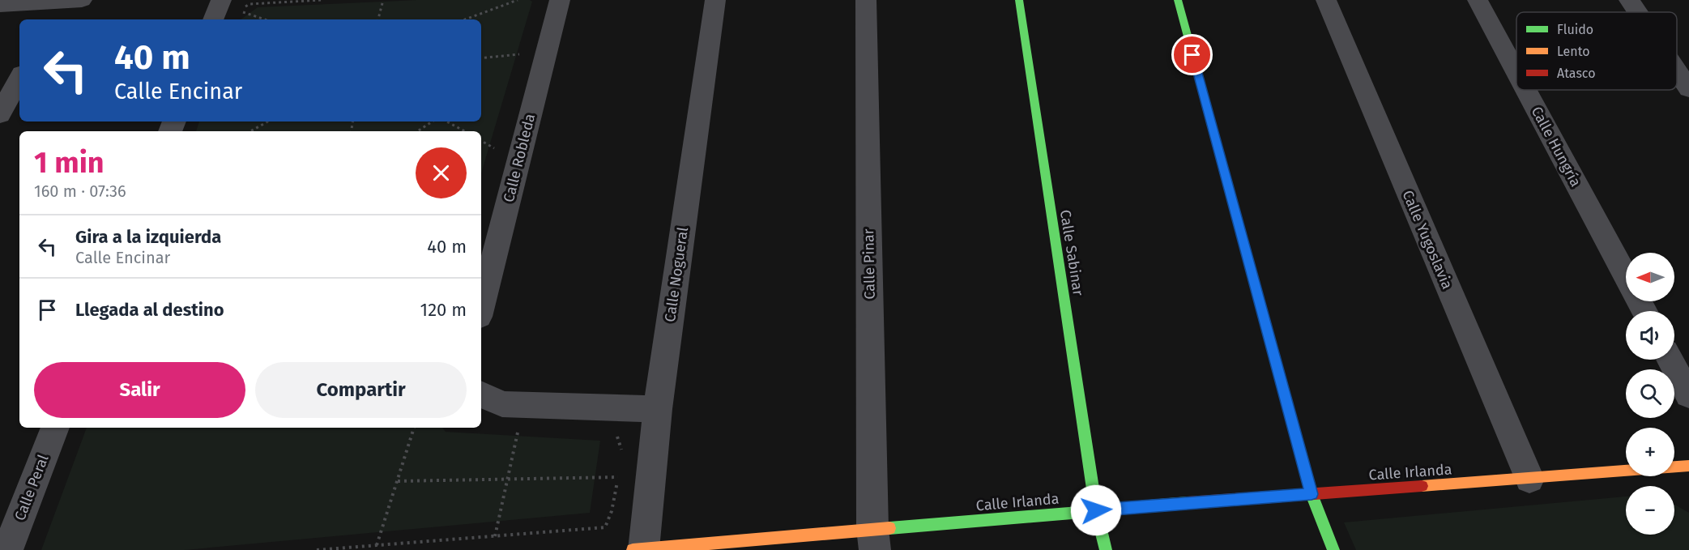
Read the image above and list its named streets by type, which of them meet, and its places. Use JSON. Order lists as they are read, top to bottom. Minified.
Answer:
{"streets":{"street":["Calle Hungría","Calle Robleda","Calle Yugoslavia","Calle Sabinar","Calle Pinar","Calle Nogueral","Calle Irlanda","Calle Peral"]},"crossings":[["Calle Yugoslavia","Calle Irlanda"],["Calle Sabinar","Calle Irlanda"],["Calle Pinar","Calle Irlanda"],["Calle Nogueral","Calle Irlanda"]],"legend":["Fluido","Lento","Atasco"],"north":"left","page":{"turn":["40 m","Calle Encinar"],"heading":["1 min","160 m · 07:36"],"list":[{"name":"Gira a la izquierda","note":"Calle Encinar","value":"40 m"},{"name":"Llegada al destino","value":"120 m"}],"map_buttons":["+","−"],"buttons":["Salir","Compartir"]}}
